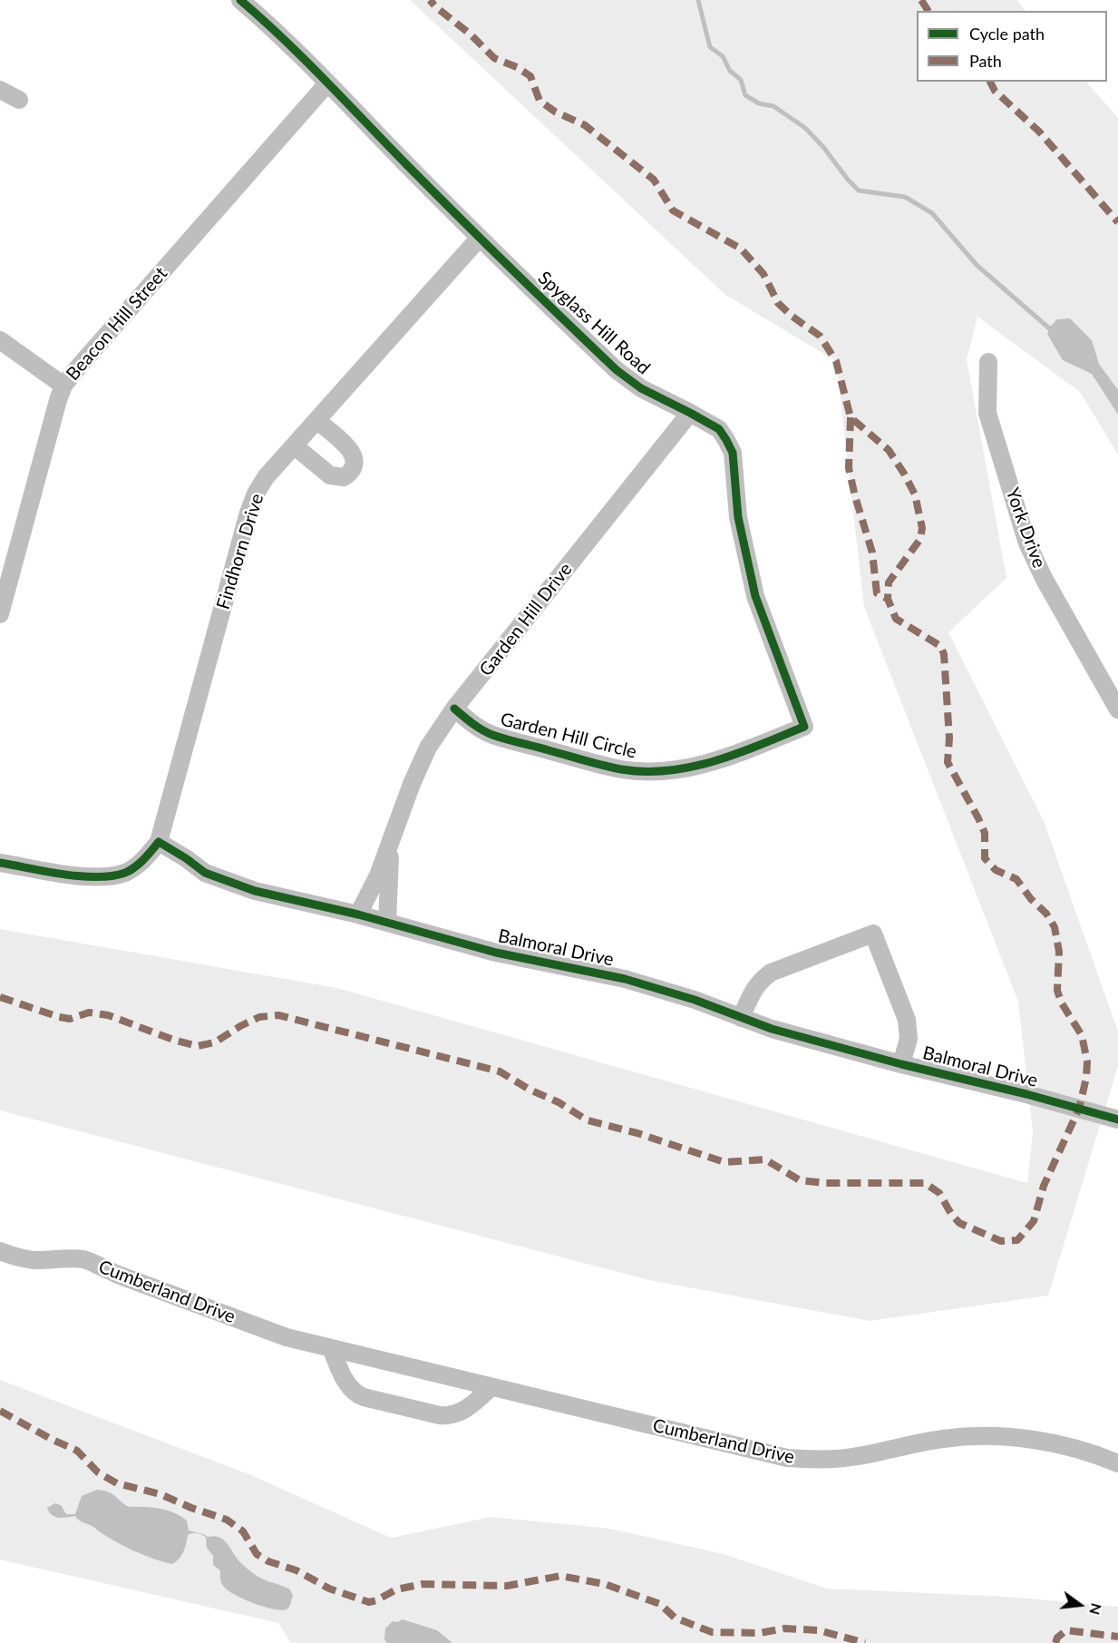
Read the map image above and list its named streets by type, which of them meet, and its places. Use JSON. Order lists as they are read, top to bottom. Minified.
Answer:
{"streets":{"street":["Spyglass Hill Road","Beacon Hill Street","York Drive","Findhorn Drive","Garden Hill Drive","Garden Hill Circle","Balmoral Drive","Cumberland Drive"]},"crossings":[["Spyglass Hill Road","Beacon Hill Street"],["Spyglass Hill Road","Findhorn Drive"],["Spyglass Hill Road","Garden Hill Drive"],["Spyglass Hill Road","Garden Hill Circle"],["Findhorn Drive","Balmoral Drive"],["Garden Hill Drive","Garden Hill Circle"],["Garden Hill Drive","Balmoral Drive"]],"legend":["Cycle path","Path"],"north":"right"}
